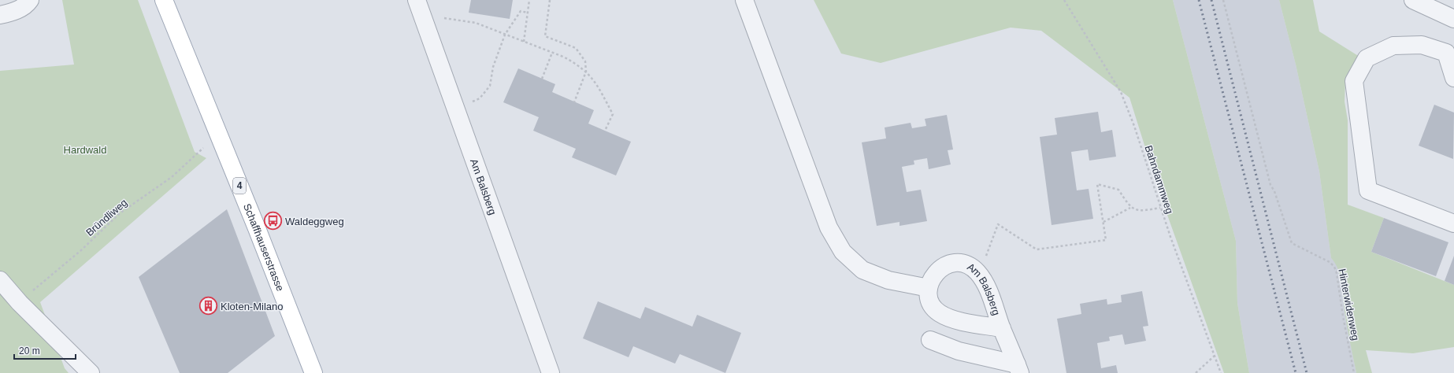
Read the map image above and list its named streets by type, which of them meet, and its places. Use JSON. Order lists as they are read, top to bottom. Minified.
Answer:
{"streets":{"main road":["4","Schaffhauserstrasse"],"street":["Am Balsberg"],"path":["Bahndammweg","Bründliweg","Hinterwidenweg"]},"parks":["Hardwald"],"places":{"bus stop":["Waldeggweg"],"building":["Kloten-Milano"]},"scale_bar":"20 m"}
